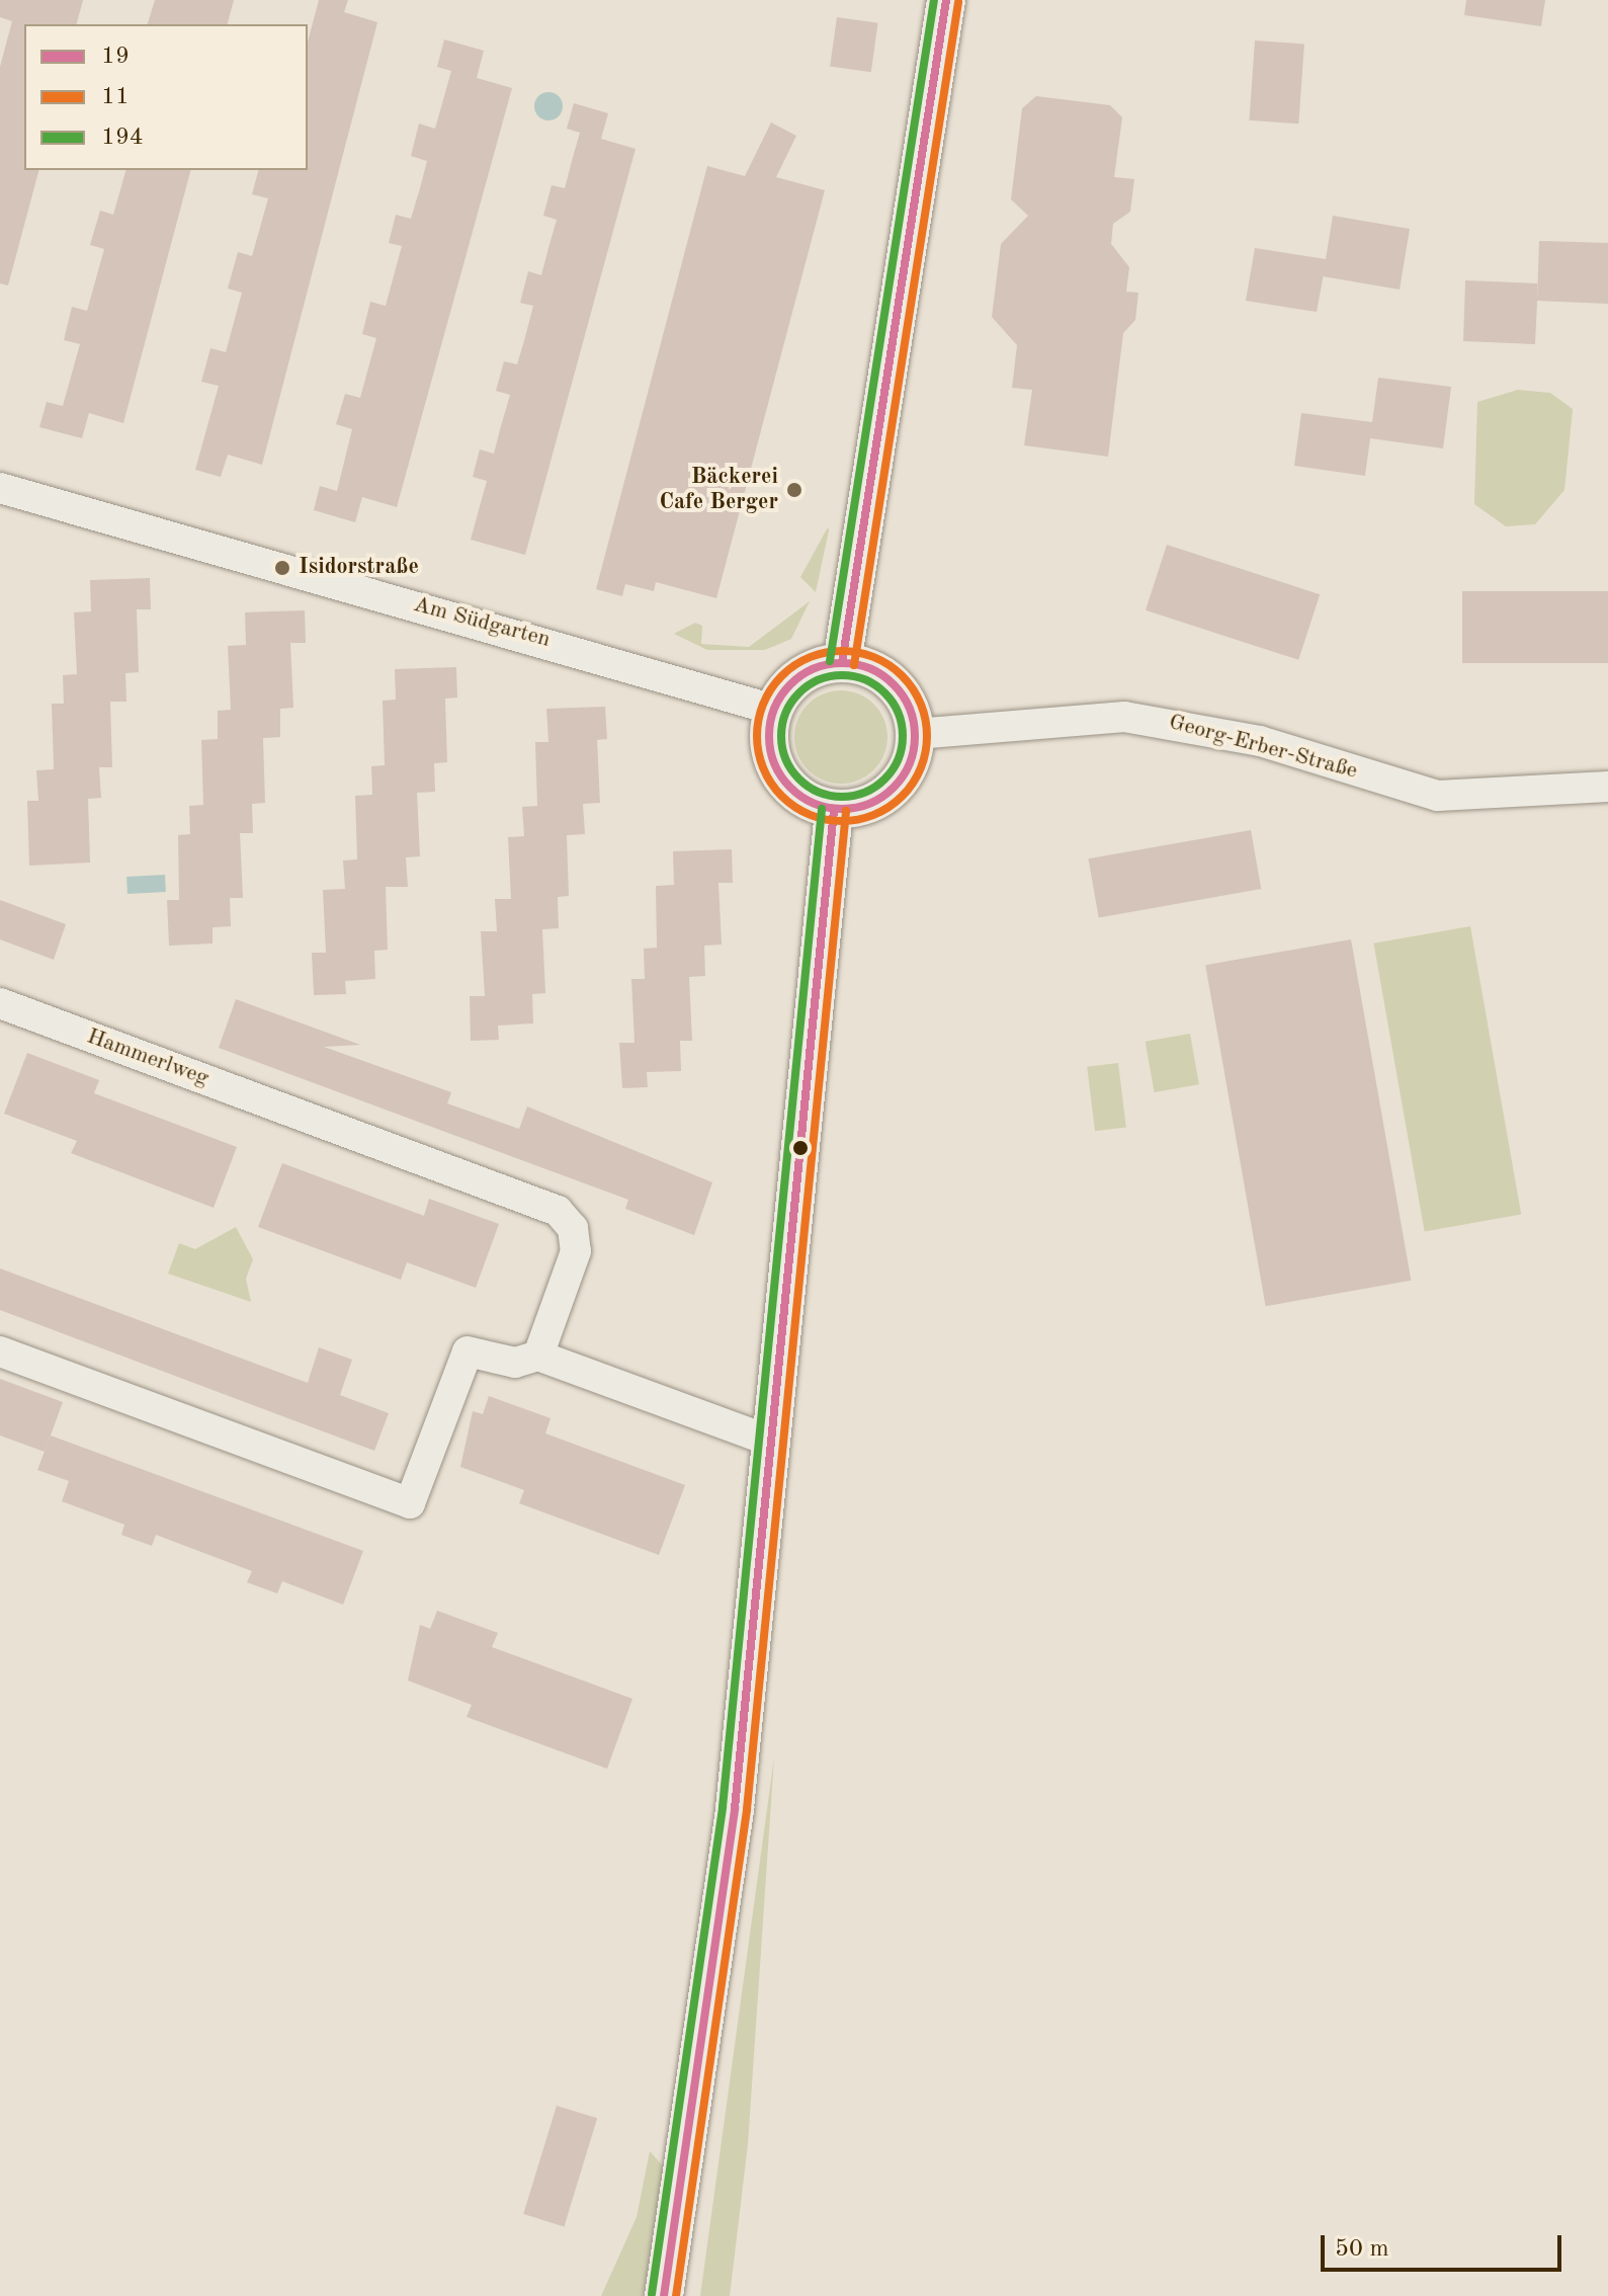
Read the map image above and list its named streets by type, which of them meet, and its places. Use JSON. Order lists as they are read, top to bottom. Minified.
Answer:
{"streets":{"street":["Am Südgarten","Georg-Erber-Straße","Hammerlweg"]},"crossings":[["Am Südgarten","Georg-Erber-Straße"]],"places":["Bäckerei Cafe Berger","Isidorstraße"],"lines":["transit line 19","transit line 194","transit line 11"],"legend":["19","11","194"],"scale_bar":"50 m"}
